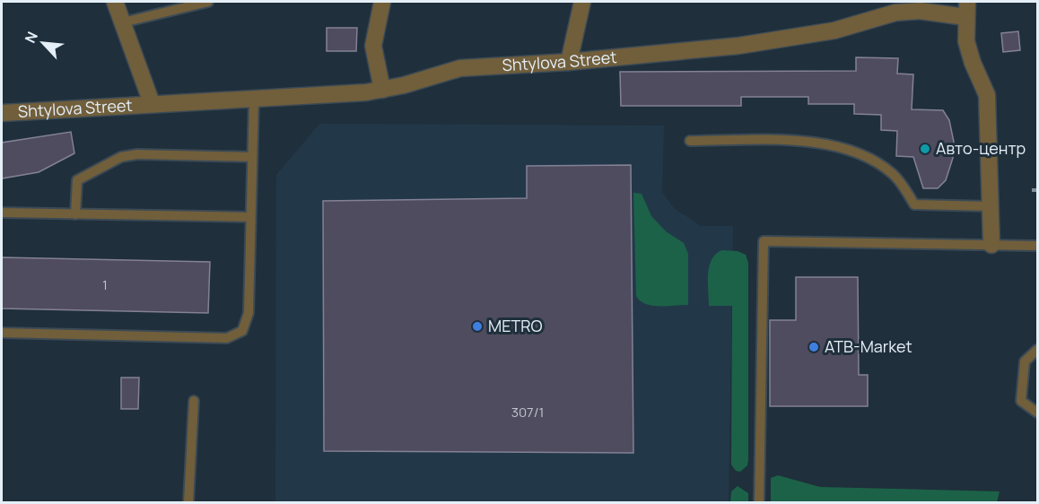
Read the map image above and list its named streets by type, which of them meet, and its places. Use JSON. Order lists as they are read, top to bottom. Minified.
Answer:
{"streets":{"street":["Shtylova Street"]},"places":["Авто-центр","METRO","ATB-Market"],"house_numbers":["1","307/1"],"north":"top left"}
